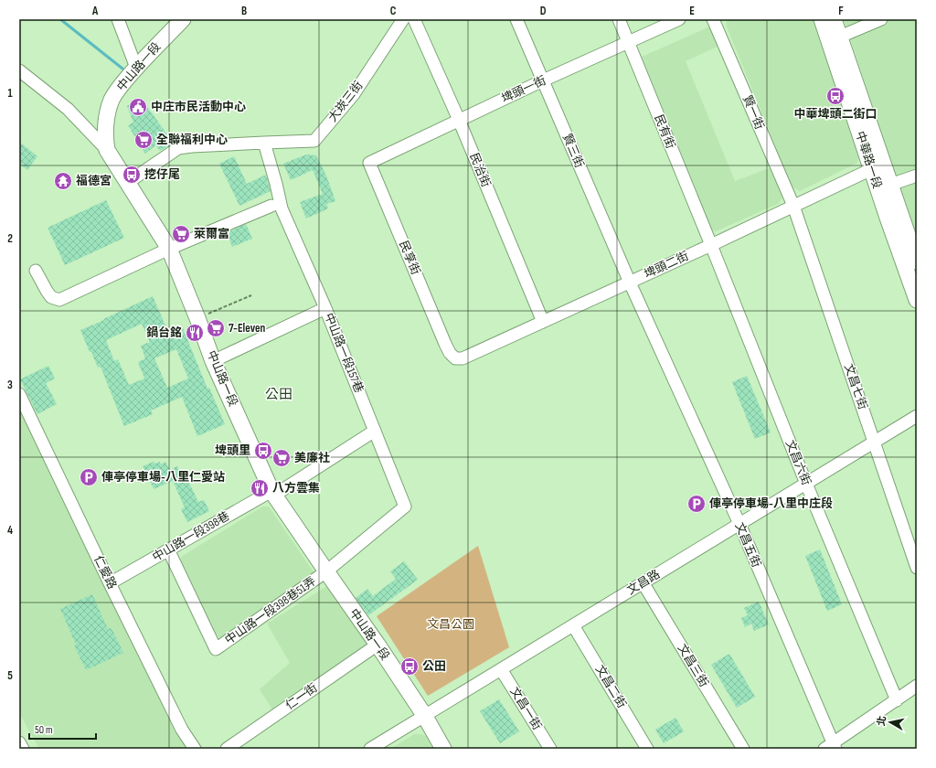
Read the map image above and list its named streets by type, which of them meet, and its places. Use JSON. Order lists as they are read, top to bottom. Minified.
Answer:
{"streets":{"main road":["中山路一段","中華路一段"],"street":["埤頭一街","大崁三街","賢一街","民有街","賢三街","民治街","民享街","埤頭二街","中山路一段157巷","文昌七街","文昌六街","中山路一段398巷","文昌五街","仁愛路","文昌路","中山路一段398巷51弄","文昌三街","文昌二街","仁一街","文昌一街"]},"crossings":[["中山路一段","大崁三街"],["中山路一段","中山路一段157巷"],["中山路一段","中山路一段398巷"],["中山路一段","文昌路"],["中山路一段","中山路一段398巷51弄"],["中山路一段","仁一街"],["埤頭一街","民有街"],["埤頭一街","賢三街"],["埤頭一街","民治街"],["埤頭一街","民享街"],["賢一街","埤頭二街"],["賢一街","文昌七街"],["民有街","埤頭二街"],["民有街","文昌六街"],["賢三街","埤頭二街"],["賢三街","文昌五街"],["中華路一段","埤頭二街"],["民治街","埤頭二街"],["民享街","埤頭二街"],["埤頭二街","文昌七街"],["埤頭二街","文昌六街"],["埤頭二街","文昌五街"],["中山路一段157巷","中山路一段398巷"],["中山路一段157巷","中山路一段398巷51弄"],["文昌七街","文昌路"],["文昌六街","文昌路"],["中山路一段398巷","仁愛路"],["中山路一段398巷","中山路一段398巷51弄"],["文昌五街","文昌路"],["文昌路","文昌三街"],["文昌路","文昌二街"],["文昌路","文昌一街"]],"districts":["公田"],"parks":["文昌公園"],"places":{"bus stop":["中華埤頭二街口","挖仔尾","埤頭里","公田"],"public building":["中庄市民活動中心"],"supermarket":["全聯福利中心","萊爾富","7-Eleven","美廉社"],"temple":["福德宮"],"restaurant":["鍋台銘","八方雲集"],"parking":["俥亭停車場-八里仁愛站","俥亭停車場-八里中庄段"]},"scale_bar":"50 m","north":"left","grid":{"columns":["A","B","C","D","E","F"],"rows":["1","2","3","4","5"]}}
